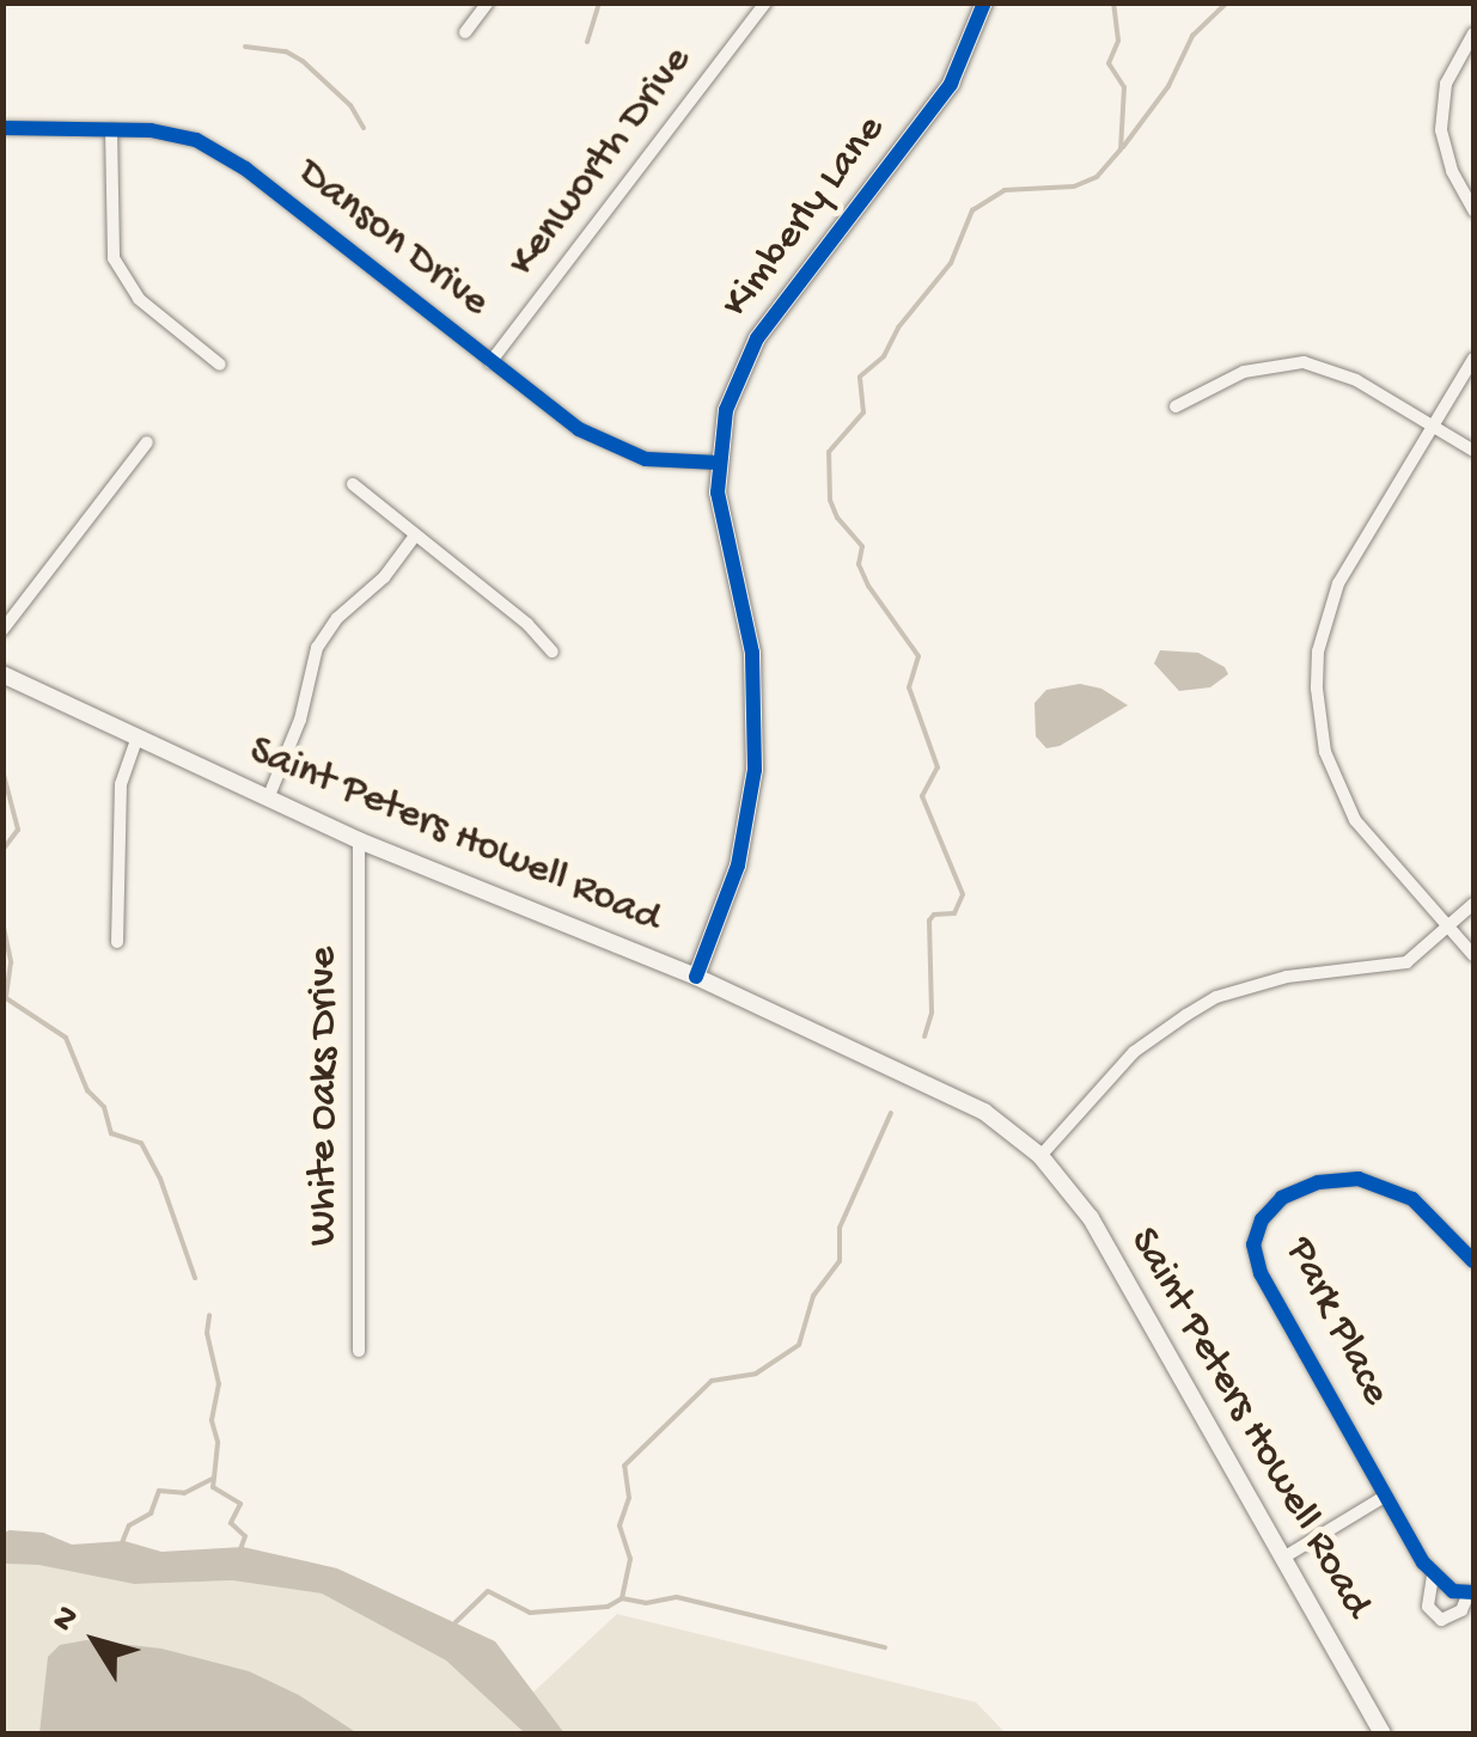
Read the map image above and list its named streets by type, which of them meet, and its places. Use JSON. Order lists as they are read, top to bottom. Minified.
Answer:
{"streets":{"main road":["Kimberly Lane","Saint Peters Howell Road"],"street":["Kenworth Drive","Danson Drive","White Oaks Drive","Park Place"]},"crossings":[["Kenworth Drive","Danson Drive"],["Kimberly Lane","Danson Drive"],["Kimberly Lane","Saint Peters Howell Road"],["Saint Peters Howell Road","White Oaks Drive"]],"north":"top left"}
